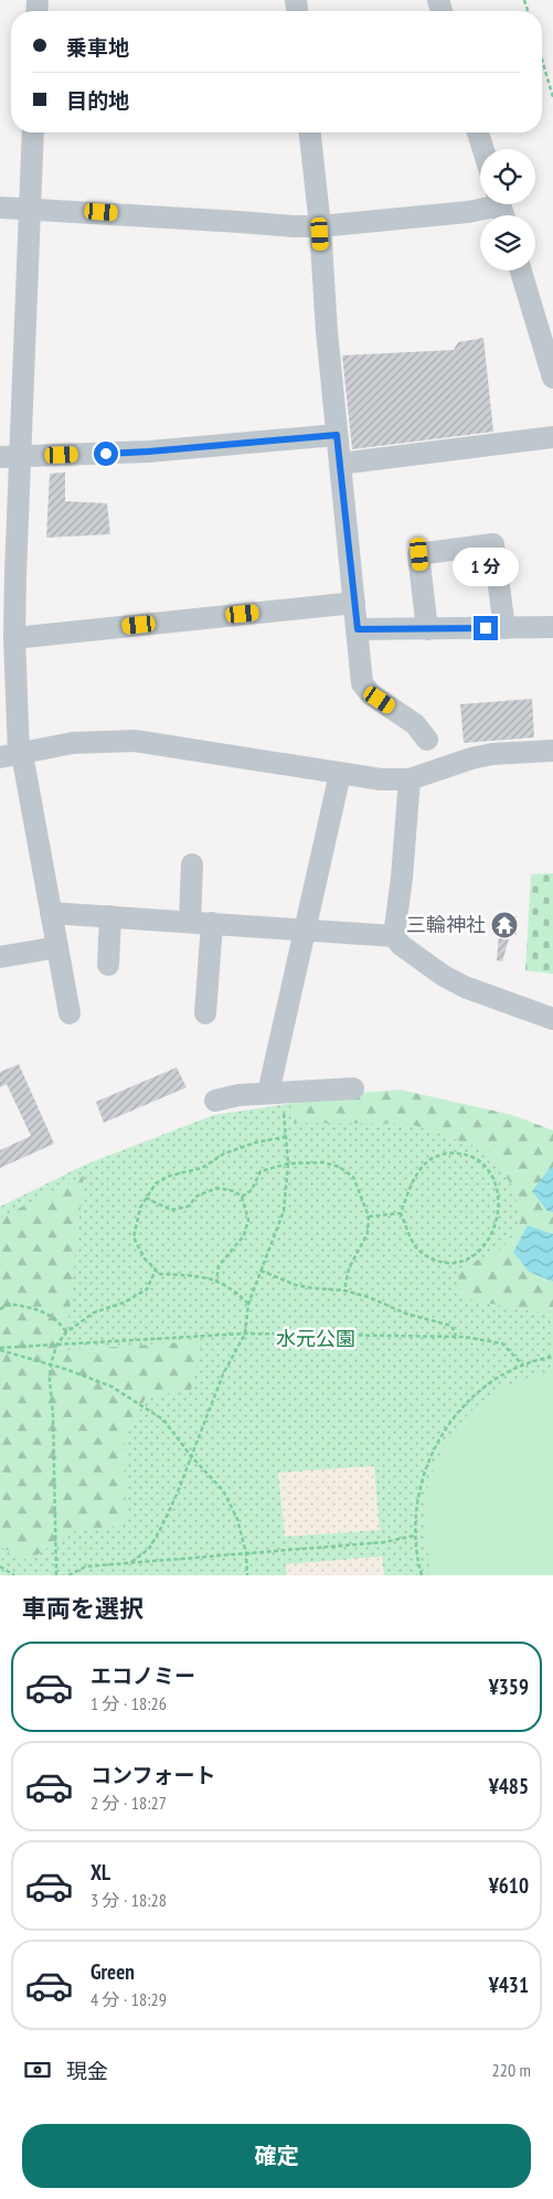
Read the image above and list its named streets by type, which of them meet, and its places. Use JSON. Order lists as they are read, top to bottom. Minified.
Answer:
{"parks":["水元公園"],"places":{"temple":["三輪神社"]},"page":{"banner":["乗車地","目的地"],"bubble":"1 分","heading":"車両を選択","list":[{"name":"エコノミー","note":"1 分 · 18:26","value":"¥359"},{"name":"コンフォート","note":"2 分 · 18:27","value":"¥485"},{"name":"XL","note":"3 分 · 18:28","value":"¥610"},{"name":"Green","note":"4 分 · 18:29","value":"¥431"}],"pay":["現金","220 m"],"buttons":"確定"}}
